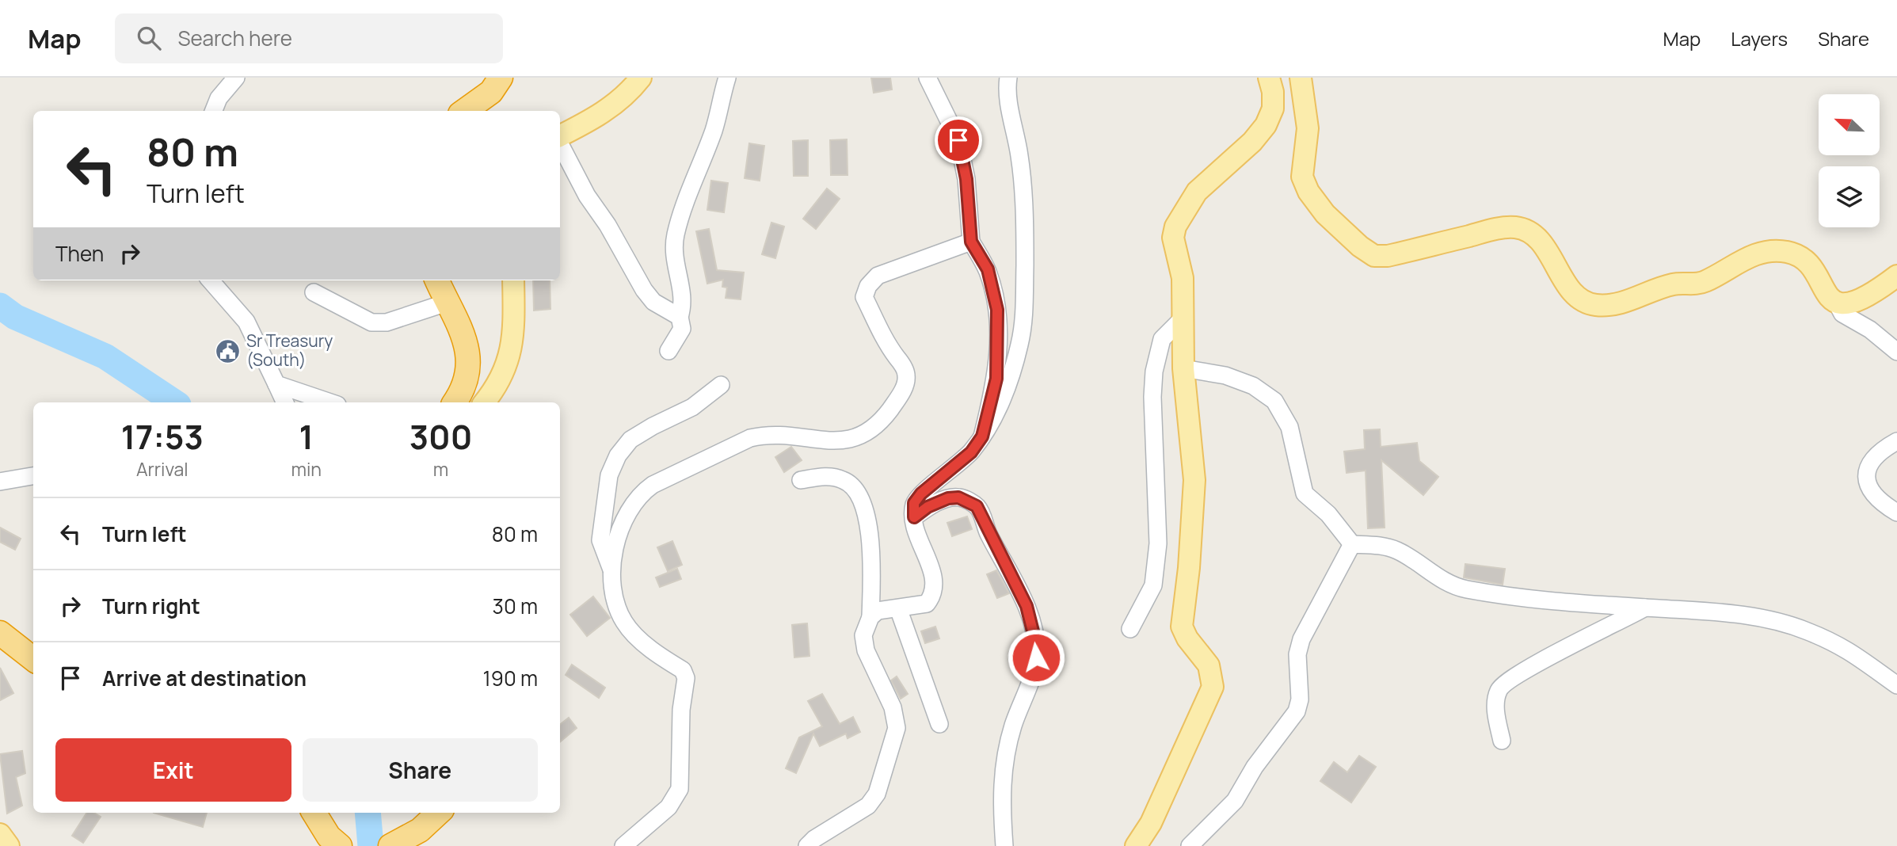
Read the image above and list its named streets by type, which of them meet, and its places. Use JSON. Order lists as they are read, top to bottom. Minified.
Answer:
{"places":{"public building":["Sr Treasury (South)"]},"north":"top left","page":{"header":"Map","search":"Search here","nav":["Map","Layers","Share"],"turn":["80 m","Turn left"],"then":"Then","eta":["17:53","Arrival","1","min","300","m"],"list":[{"name":"Turn left","value":"80 m"},{"name":"Turn right","value":"30 m"},{"name":"Arrive at destination","value":"190 m"}],"buttons":["Exit","Share"]}}
